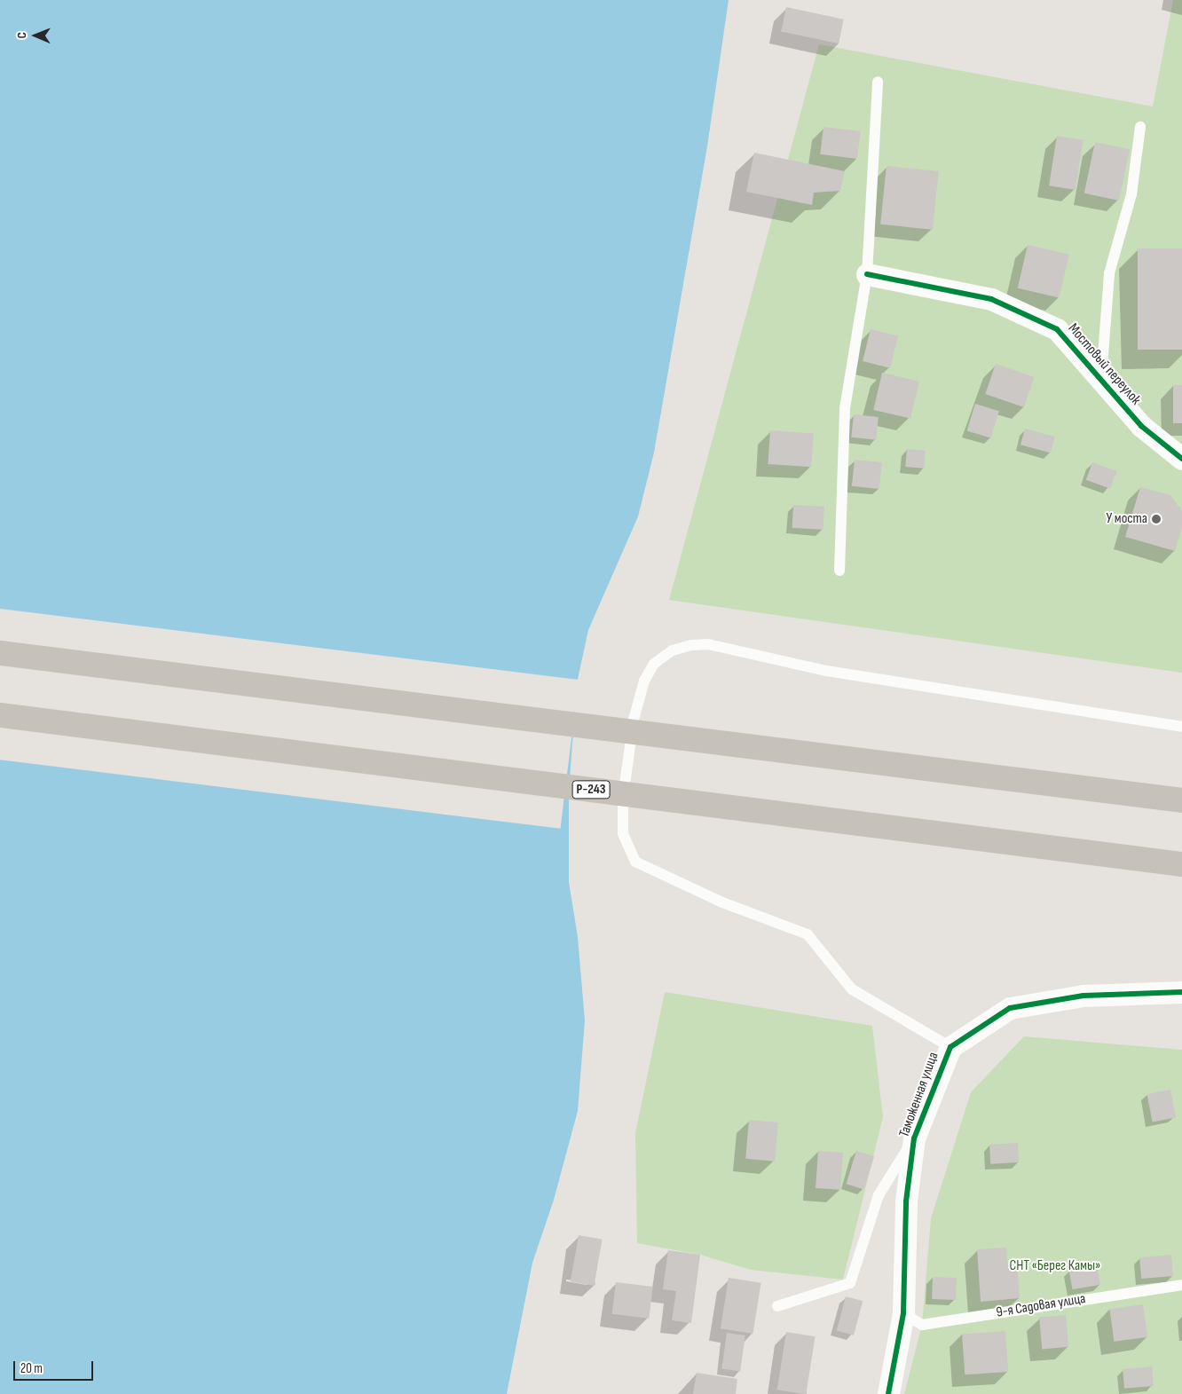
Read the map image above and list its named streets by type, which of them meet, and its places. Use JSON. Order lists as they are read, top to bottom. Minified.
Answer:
{"streets":{"highway":["Р-243"],"street":["Мостовый переулок","Таможенная улица"],"lane":["9-я Садовая улица"]},"crossings":[["Таможенная улица","9-я Садовая улица"]],"parks":["СНТ «Берег Камы»"],"places":["У моста"],"scale_bar":"20 m","north":"left"}
